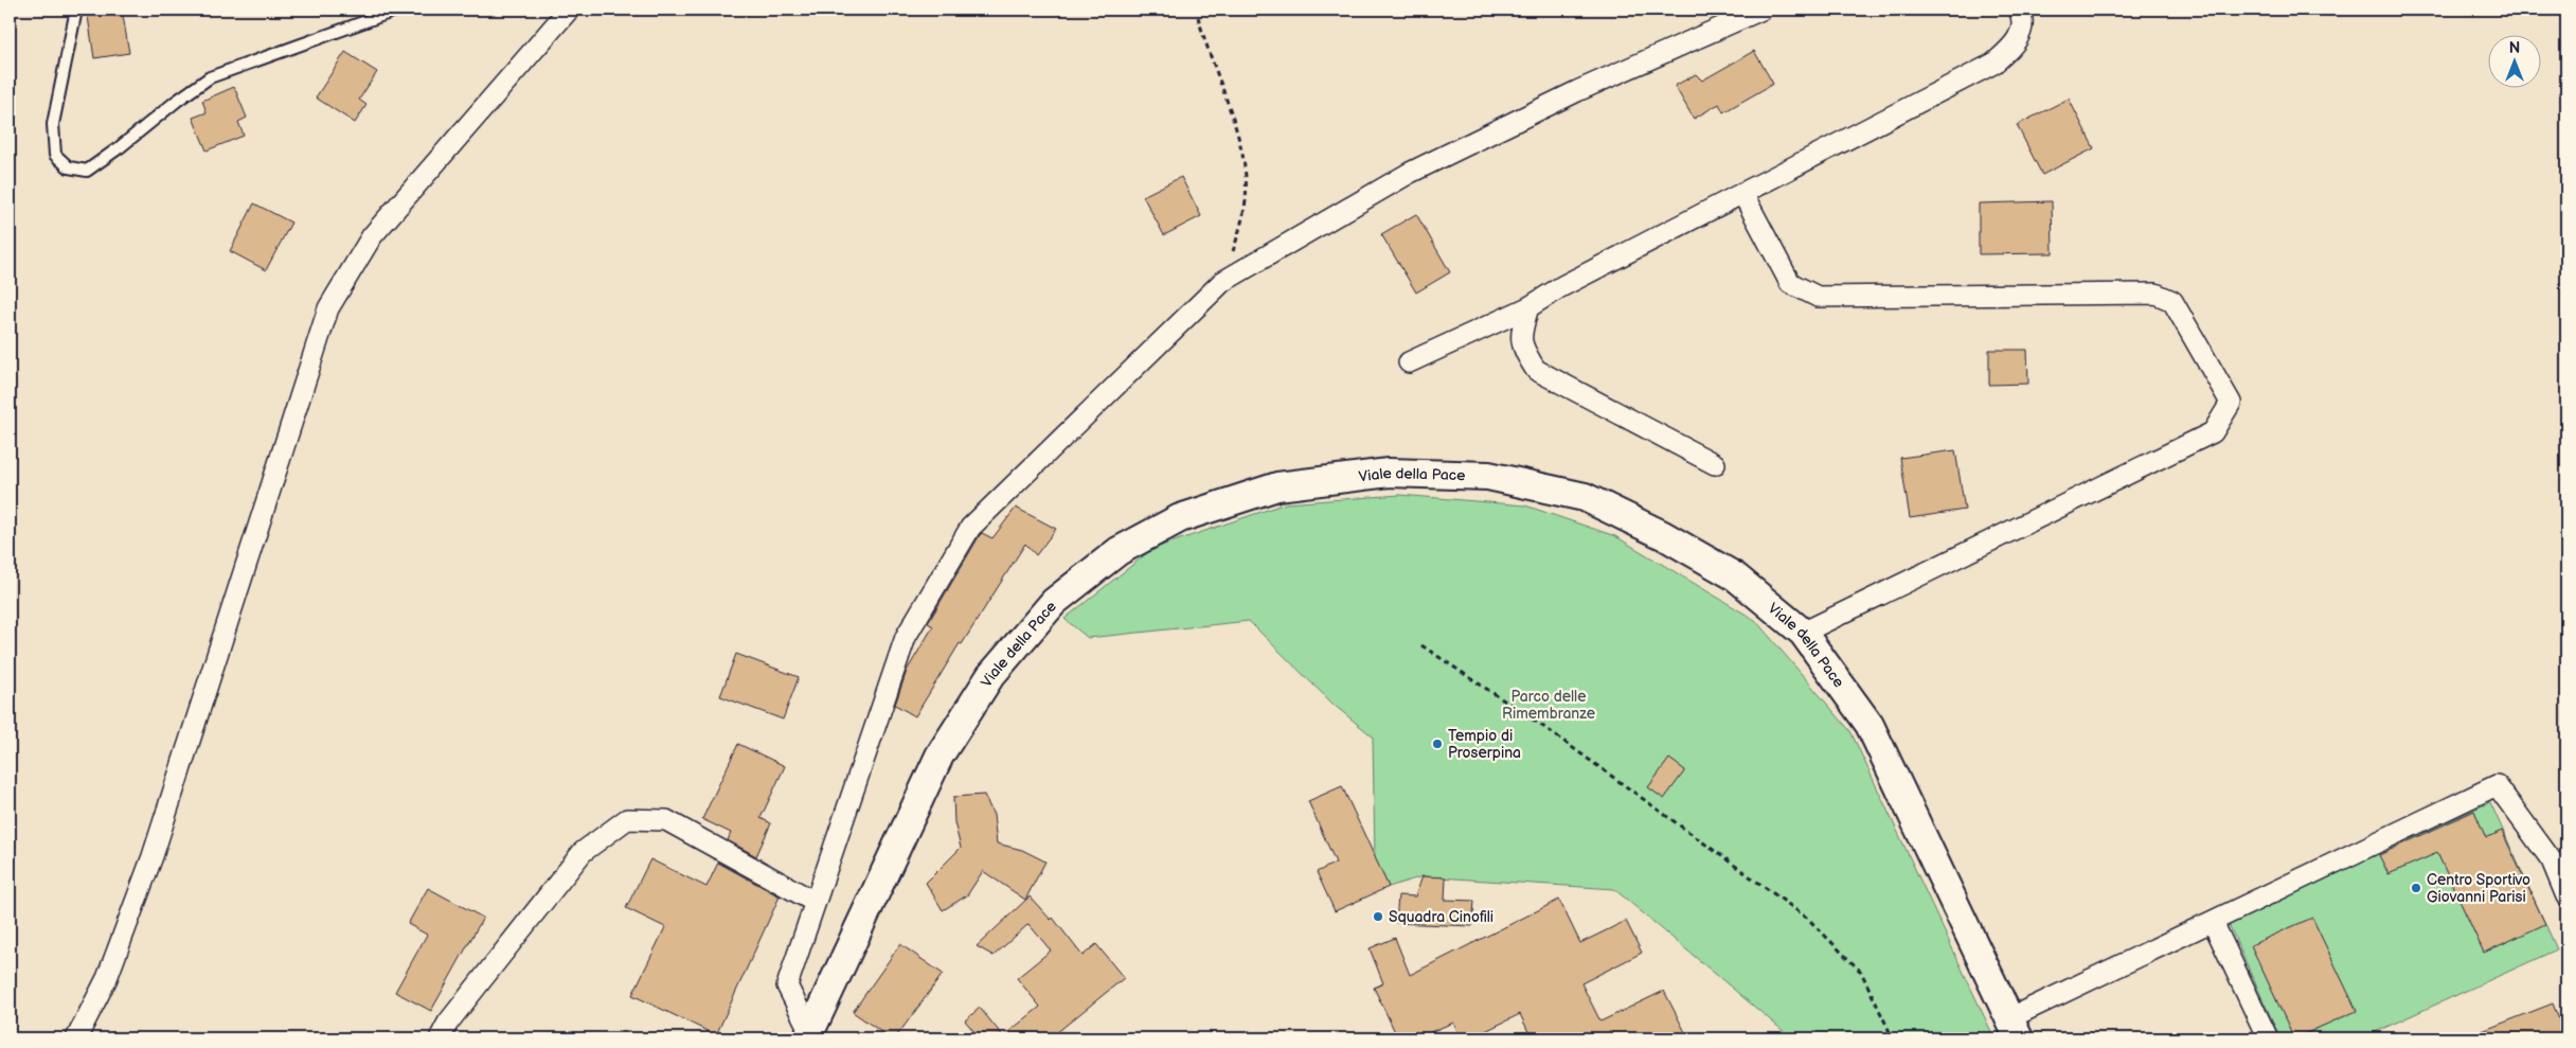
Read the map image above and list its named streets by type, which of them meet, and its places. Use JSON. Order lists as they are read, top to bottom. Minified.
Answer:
{"streets":{"main road":["Viale della Pace"]},"parks":["Parco delle Rimembranze"],"places":["Tempio di Proserpina","Centro Sportivo Giovanni Parisi","Squadra Cinofili"],"north":"top"}
